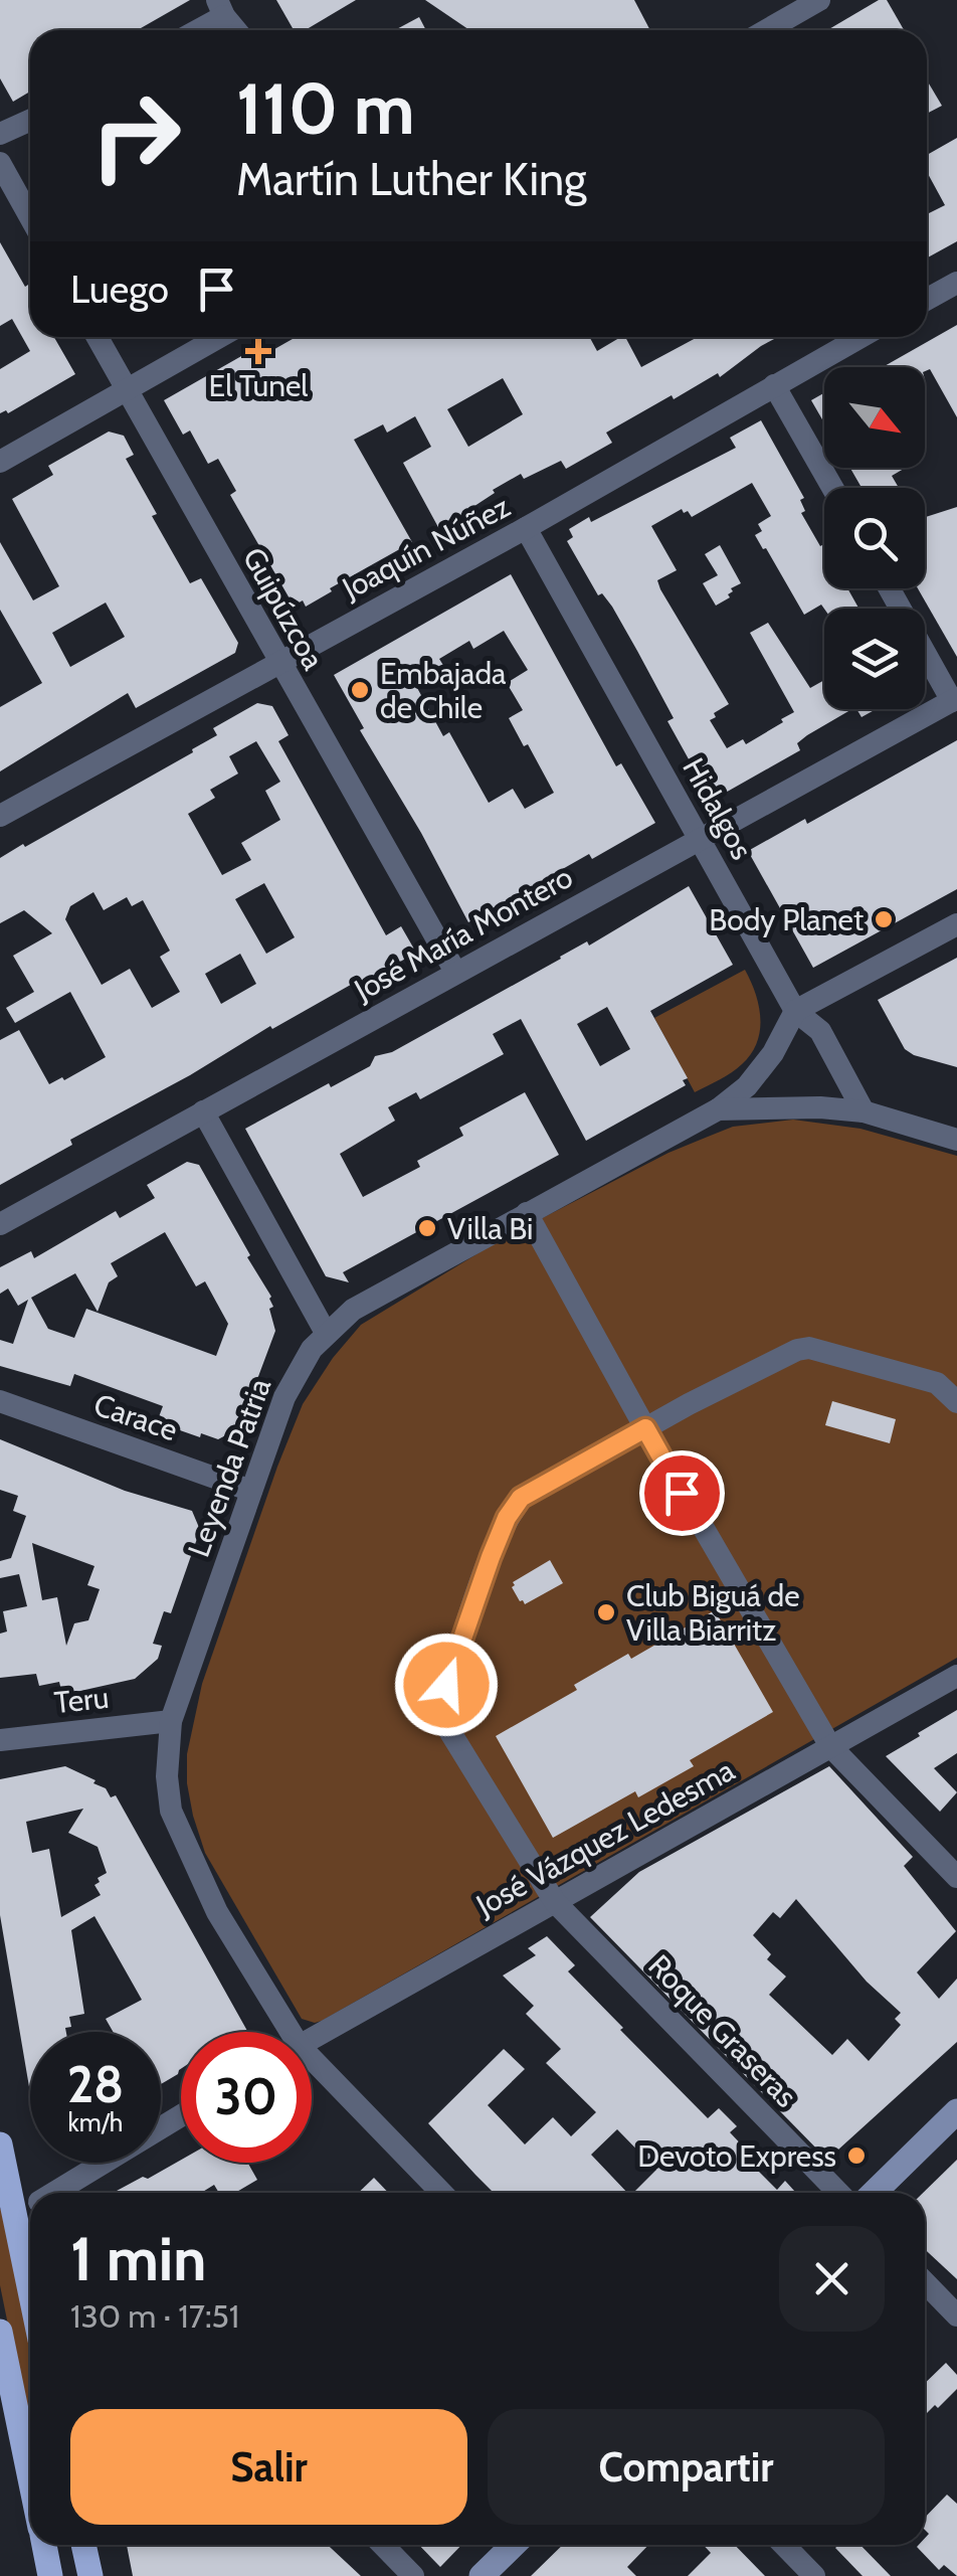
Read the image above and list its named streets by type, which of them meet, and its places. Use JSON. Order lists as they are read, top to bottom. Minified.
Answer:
{"streets":{"street":["Joaquín Núñez","Guipúzcoa","Hidalgos","José María Montero","Carace","Leyenda Patria","Teru","José Vázquez Ledesma","Roque Graseras"]},"crossings":[["Joaquín Núñez","Guipúzcoa"],["Joaquín Núñez","Hidalgos"],["Guipúzcoa","José María Montero"],["Hidalgos","José María Montero"],["Hidalgos","Leyenda Patria"],["Carace","Leyenda Patria"],["Leyenda Patria","Teru"],["José Vázquez Ledesma","Roque Graseras"]],"places":{"health":["El Tunel"],"other":["Embajada de Chile","Body Planet","Villa Bi","Club Biguá de Villa Biarritz","Devoto Express"]},"north":"bottom right","page":{"turn":["110 m","Martín Luther King"],"then":"Luego","speed":"28 km/h","limit":"30","heading":["1 min","130 m · 17:51"],"buttons":["Salir","Compartir"]}}
